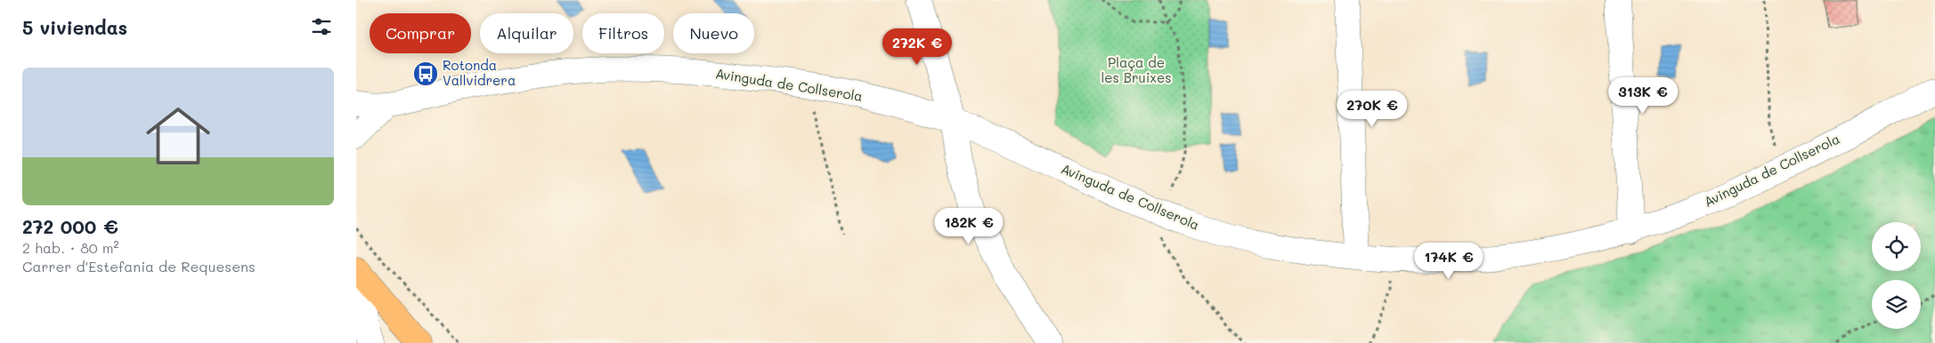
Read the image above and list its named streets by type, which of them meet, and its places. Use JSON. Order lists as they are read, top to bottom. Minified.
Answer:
{"streets":{"street":["Avinguda de Collserola"]},"parks":["Plaça de les Bruixes"],"places":{"bus stop":["Rotonda Vallvidrera"]},"page":{"heading":"5 viviendas","chip":["Comprar","Alquilar","Filtros","Nuevo"],"price":["272K €","313K €","270K €","182K €","174K €"],"list":[{"name":"272 000 €","note":"2 hab. · 80 m² · Carrer d'Estefania de Requesens"}]}}
